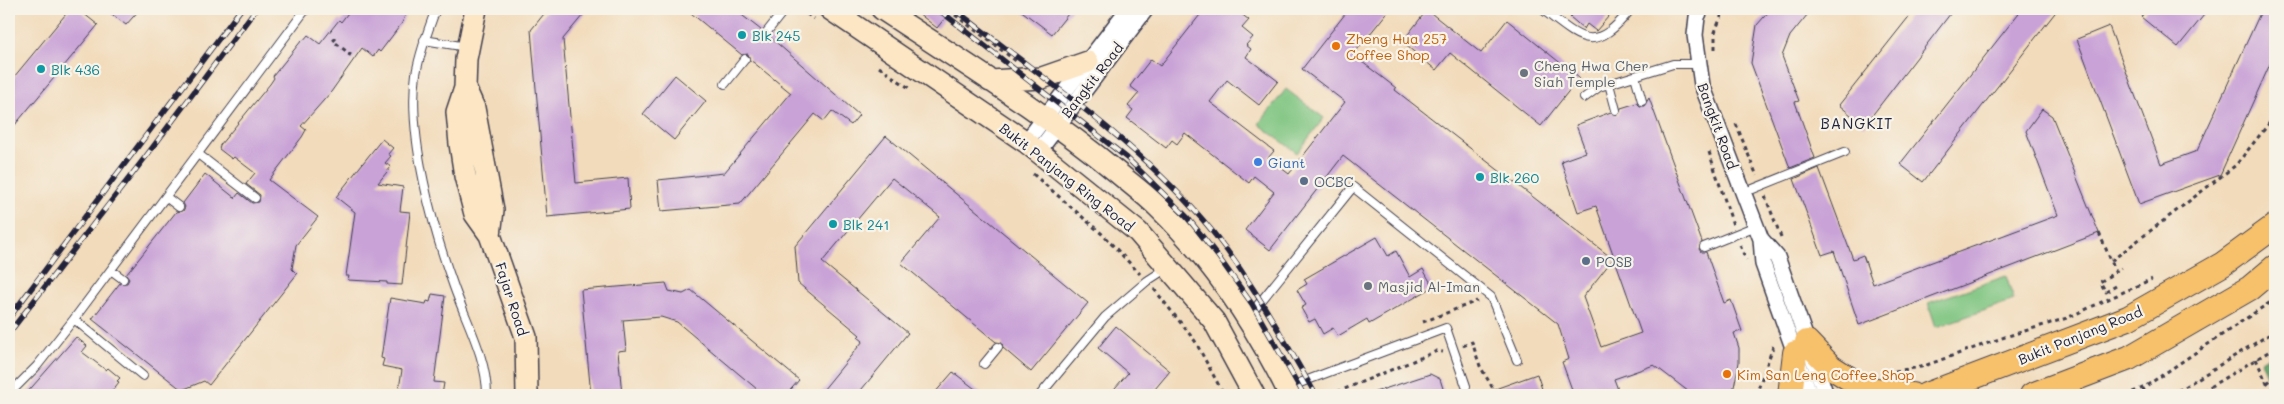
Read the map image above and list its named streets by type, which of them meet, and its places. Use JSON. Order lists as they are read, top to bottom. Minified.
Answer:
{"streets":{"main road":["Bukit Panjang Ring Road","Fajar Road","Bukit Panjang Road"],"street":["Bangkit Road"]},"crossings":[["Bangkit Road","Bukit Panjang Ring Road"]],"districts":["BANGKIT"],"places":["Blk 245","Zheng Hua 257 Coffee Shop","Blk 436","Cheng Hwa Cher Siah Temple","Giant","Blk 260","OCBC","Blk 241","POSB","Masjid Al-Iman","Kim San Leng Coffee Shop"]}
